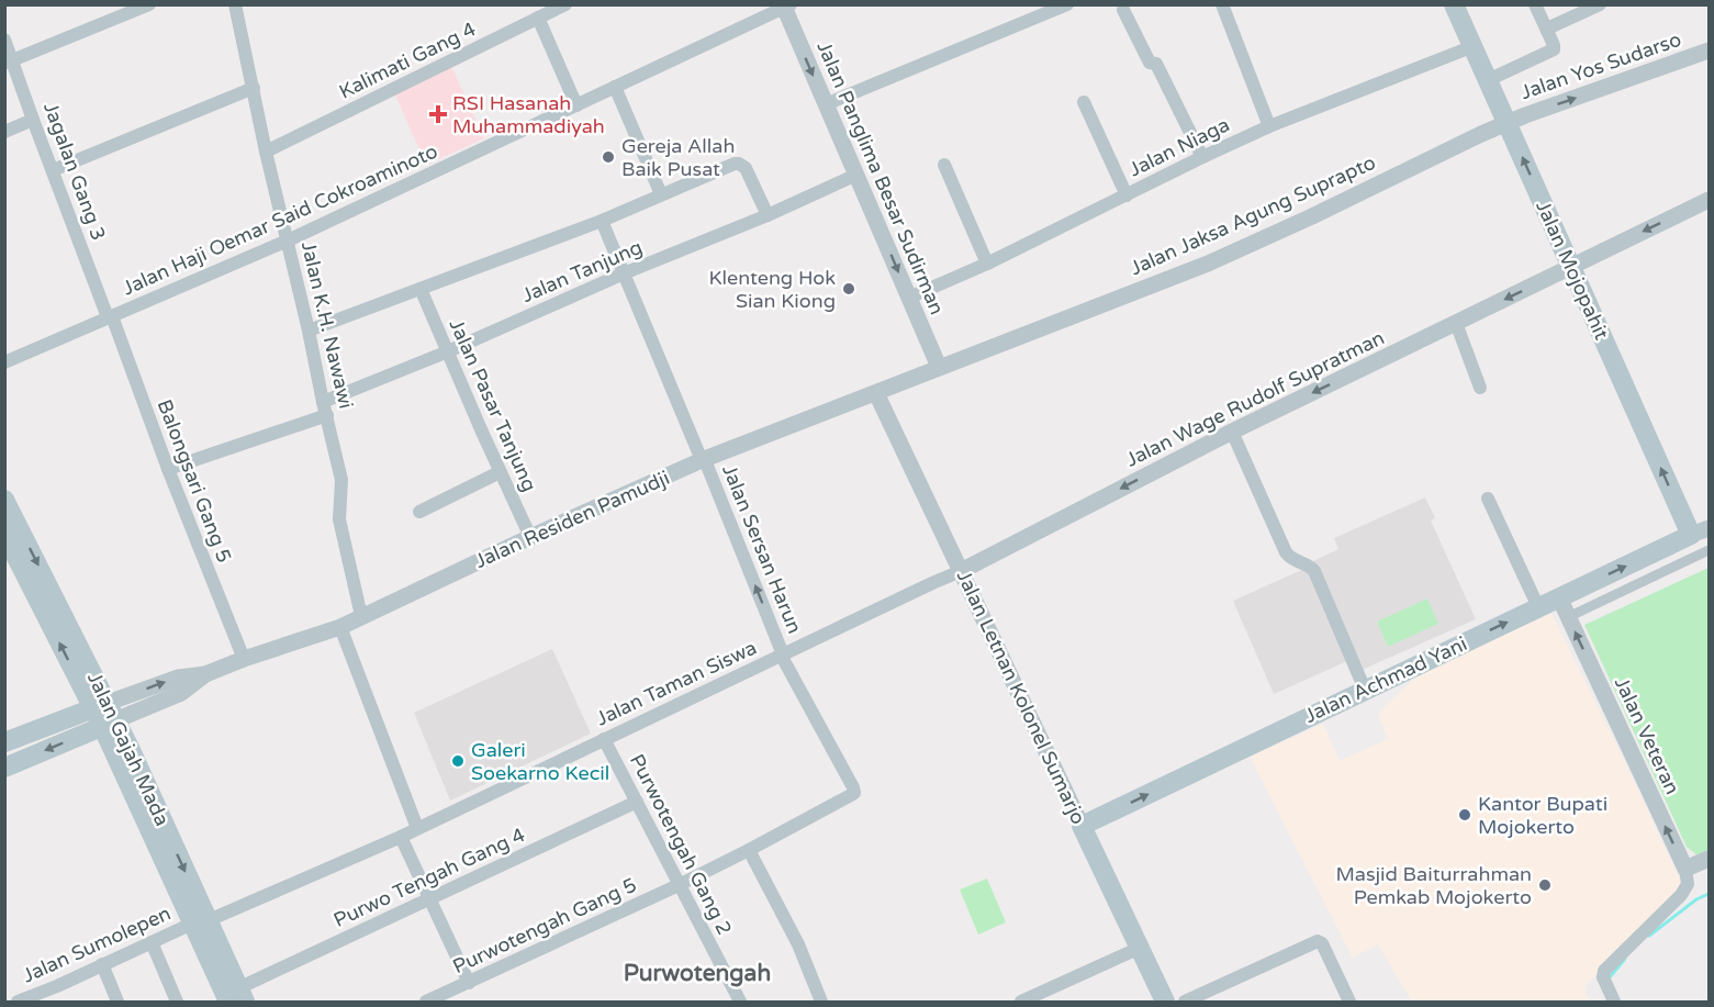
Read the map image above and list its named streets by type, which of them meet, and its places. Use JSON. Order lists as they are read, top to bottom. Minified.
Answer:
{"streets":{"main road":["Jalan Mojopahit","Jalan Achmad Yani","Jalan Letnan Kolonel Sumarjo","Jalan Gajah Mada"],"street":["Kalimati Gang 4","Jalan Yos Sudarso","Jalan Niaga","Jagalan Gang 3","Jalan Panglima Besar Sudirman","Jalan Jaksa Agung Suprapto","Jalan Haji Oemar Said Cokroaminoto","Jalan Tanjung","Jalan K.H. Nawawi","Jalan Wage Rudolf Supratman","Jalan Pasar Tanjung","Balongsari Gang 5","Jalan Residen Pamudji","Jalan Sersan Harun","Jalan Taman Siswa","Jalan Veteran","Purwotengah Gang 2","Purwo Tengah Gang 4","Purwotengah Gang 5","Jalan Sumolepen"]},"crossings":[["Kalimati Gang 4","Jalan K.H. Nawawi"],["Jalan Yos Sudarso","Jalan Jaksa Agung Suprapto"],["Jalan Yos Sudarso","Jalan Mojopahit"],["Jalan Niaga","Jalan Panglima Besar Sudirman"],["Jalan Niaga","Jalan Mojopahit"],["Jagalan Gang 3","Jalan Haji Oemar Said Cokroaminoto"],["Jagalan Gang 3","Balongsari Gang 5"],["Jalan Panglima Besar Sudirman","Jalan Jaksa Agung Suprapto"],["Jalan Panglima Besar Sudirman","Jalan Haji Oemar Said Cokroaminoto"],["Jalan Panglima Besar Sudirman","Jalan Tanjung"],["Jalan Panglima Besar Sudirman","Jalan Residen Pamudji"],["Jalan Jaksa Agung Suprapto","Jalan Mojopahit"],["Jalan Jaksa Agung Suprapto","Jalan Residen Pamudji"],["Jalan Haji Oemar Said Cokroaminoto","Jalan K.H. Nawawi"],["Jalan Haji Oemar Said Cokroaminoto","Balongsari Gang 5"],["Jalan Mojopahit","Jalan Wage Rudolf Supratman"],["Jalan Mojopahit","Jalan Achmad Yani"],["Jalan Tanjung","Jalan K.H. Nawawi"],["Jalan Tanjung","Jalan Pasar Tanjung"],["Jalan Tanjung","Balongsari Gang 5"],["Jalan Tanjung","Jalan Sersan Harun"],["Jalan K.H. Nawawi","Jalan Residen Pamudji"],["Jalan Wage Rudolf Supratman","Jalan Taman Siswa"],["Jalan Wage Rudolf Supratman","Jalan Letnan Kolonel Sumarjo"],["Jalan Pasar Tanjung","Jalan Residen Pamudji"],["Balongsari Gang 5","Jalan Residen Pamudji"],["Jalan Residen Pamudji","Jalan Sersan Harun"],["Jalan Residen Pamudji","Jalan Letnan Kolonel Sumarjo"],["Jalan Residen Pamudji","Jalan Gajah Mada"],["Jalan Sersan Harun","Jalan Taman Siswa"],["Jalan Sersan Harun","Purwotengah Gang 5"],["Jalan Achmad Yani","Jalan Letnan Kolonel Sumarjo"],["Jalan Achmad Yani","Jalan Veteran"],["Jalan Taman Siswa","Jalan Letnan Kolonel Sumarjo"],["Jalan Taman Siswa","Jalan Gajah Mada"],["Jalan Taman Siswa","Purwotengah Gang 2"],["Jalan Taman Siswa","Jalan Sumolepen"],["Jalan Gajah Mada","Purwo Tengah Gang 4"],["Jalan Gajah Mada","Jalan Sumolepen"],["Purwotengah Gang 2","Purwo Tengah Gang 4"],["Purwotengah Gang 2","Purwotengah Gang 5"]],"one_way":["Jalan Yos Sudarso","Jalan Mojopahit","Jalan Wage Rudolf Supratman","Jalan Achmad Yani","Jalan Veteran"],"districts":["Purwotengah"],"places":{"health":["RSI Hasanah Muhammadiyah"],"other":["Gereja Allah Baik Pusat","Klenteng Hok Sian Kiong","Galeri Soekarno Kecil","Kantor Bupati Mojokerto","Masjid Baiturrahman Pemkab Mojokerto"]}}
